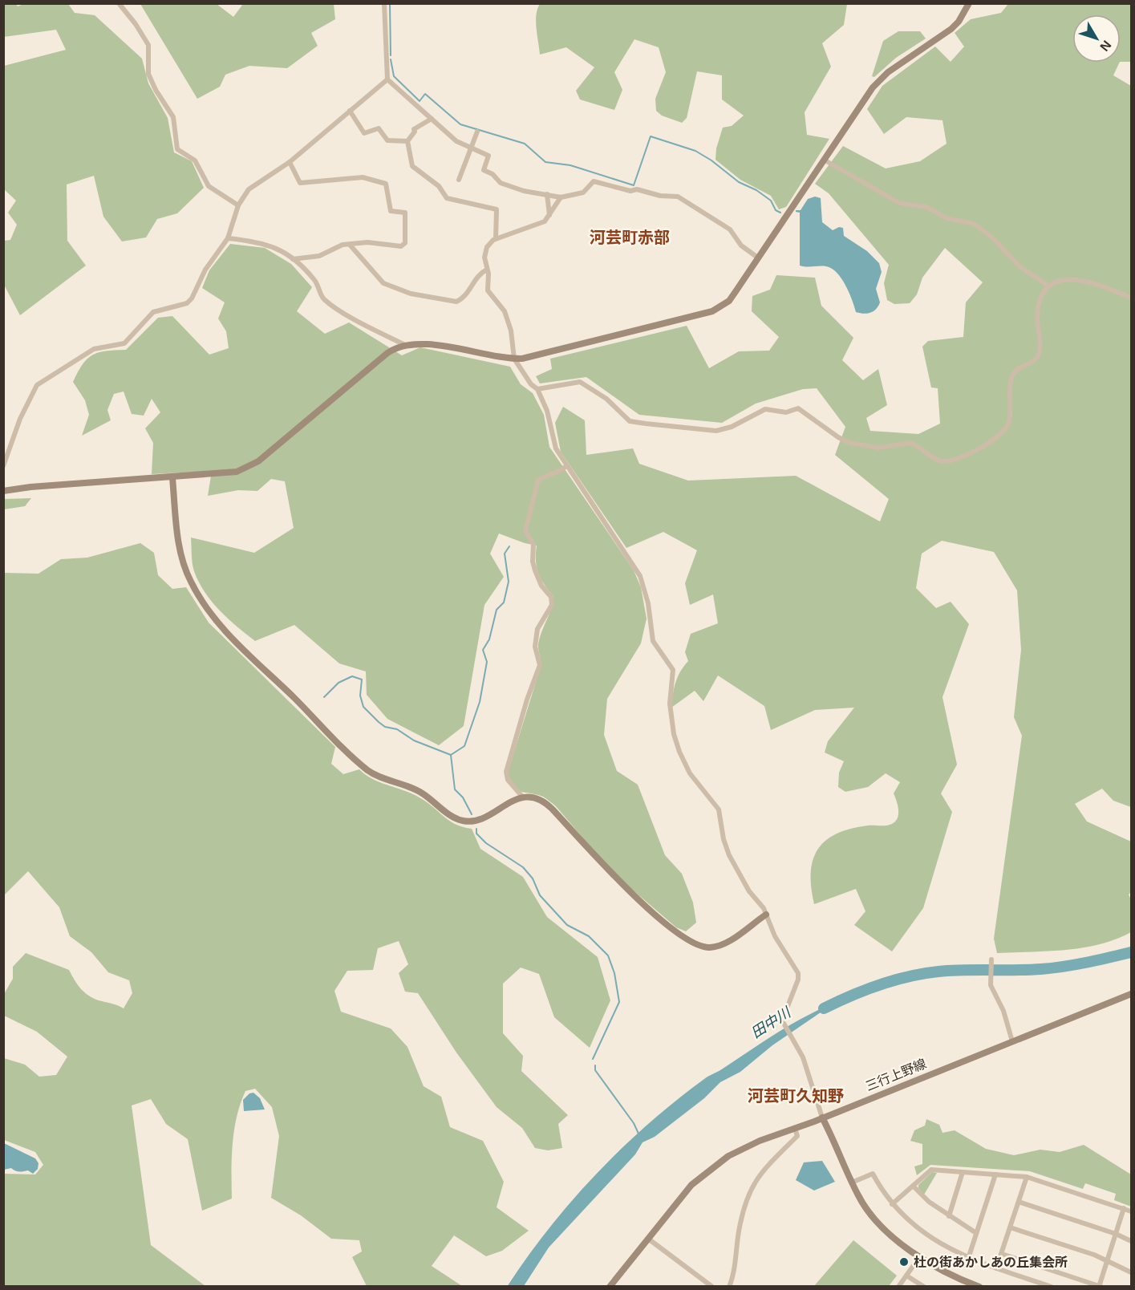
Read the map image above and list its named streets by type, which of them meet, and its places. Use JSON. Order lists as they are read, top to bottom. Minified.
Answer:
{"streets":{"street":["三行上野線"]},"districts":["河芸町赤部","河芸町久知野"],"water":["田中川"],"places":["杜の街あかしあの丘集会所"],"north":"bottom right"}
